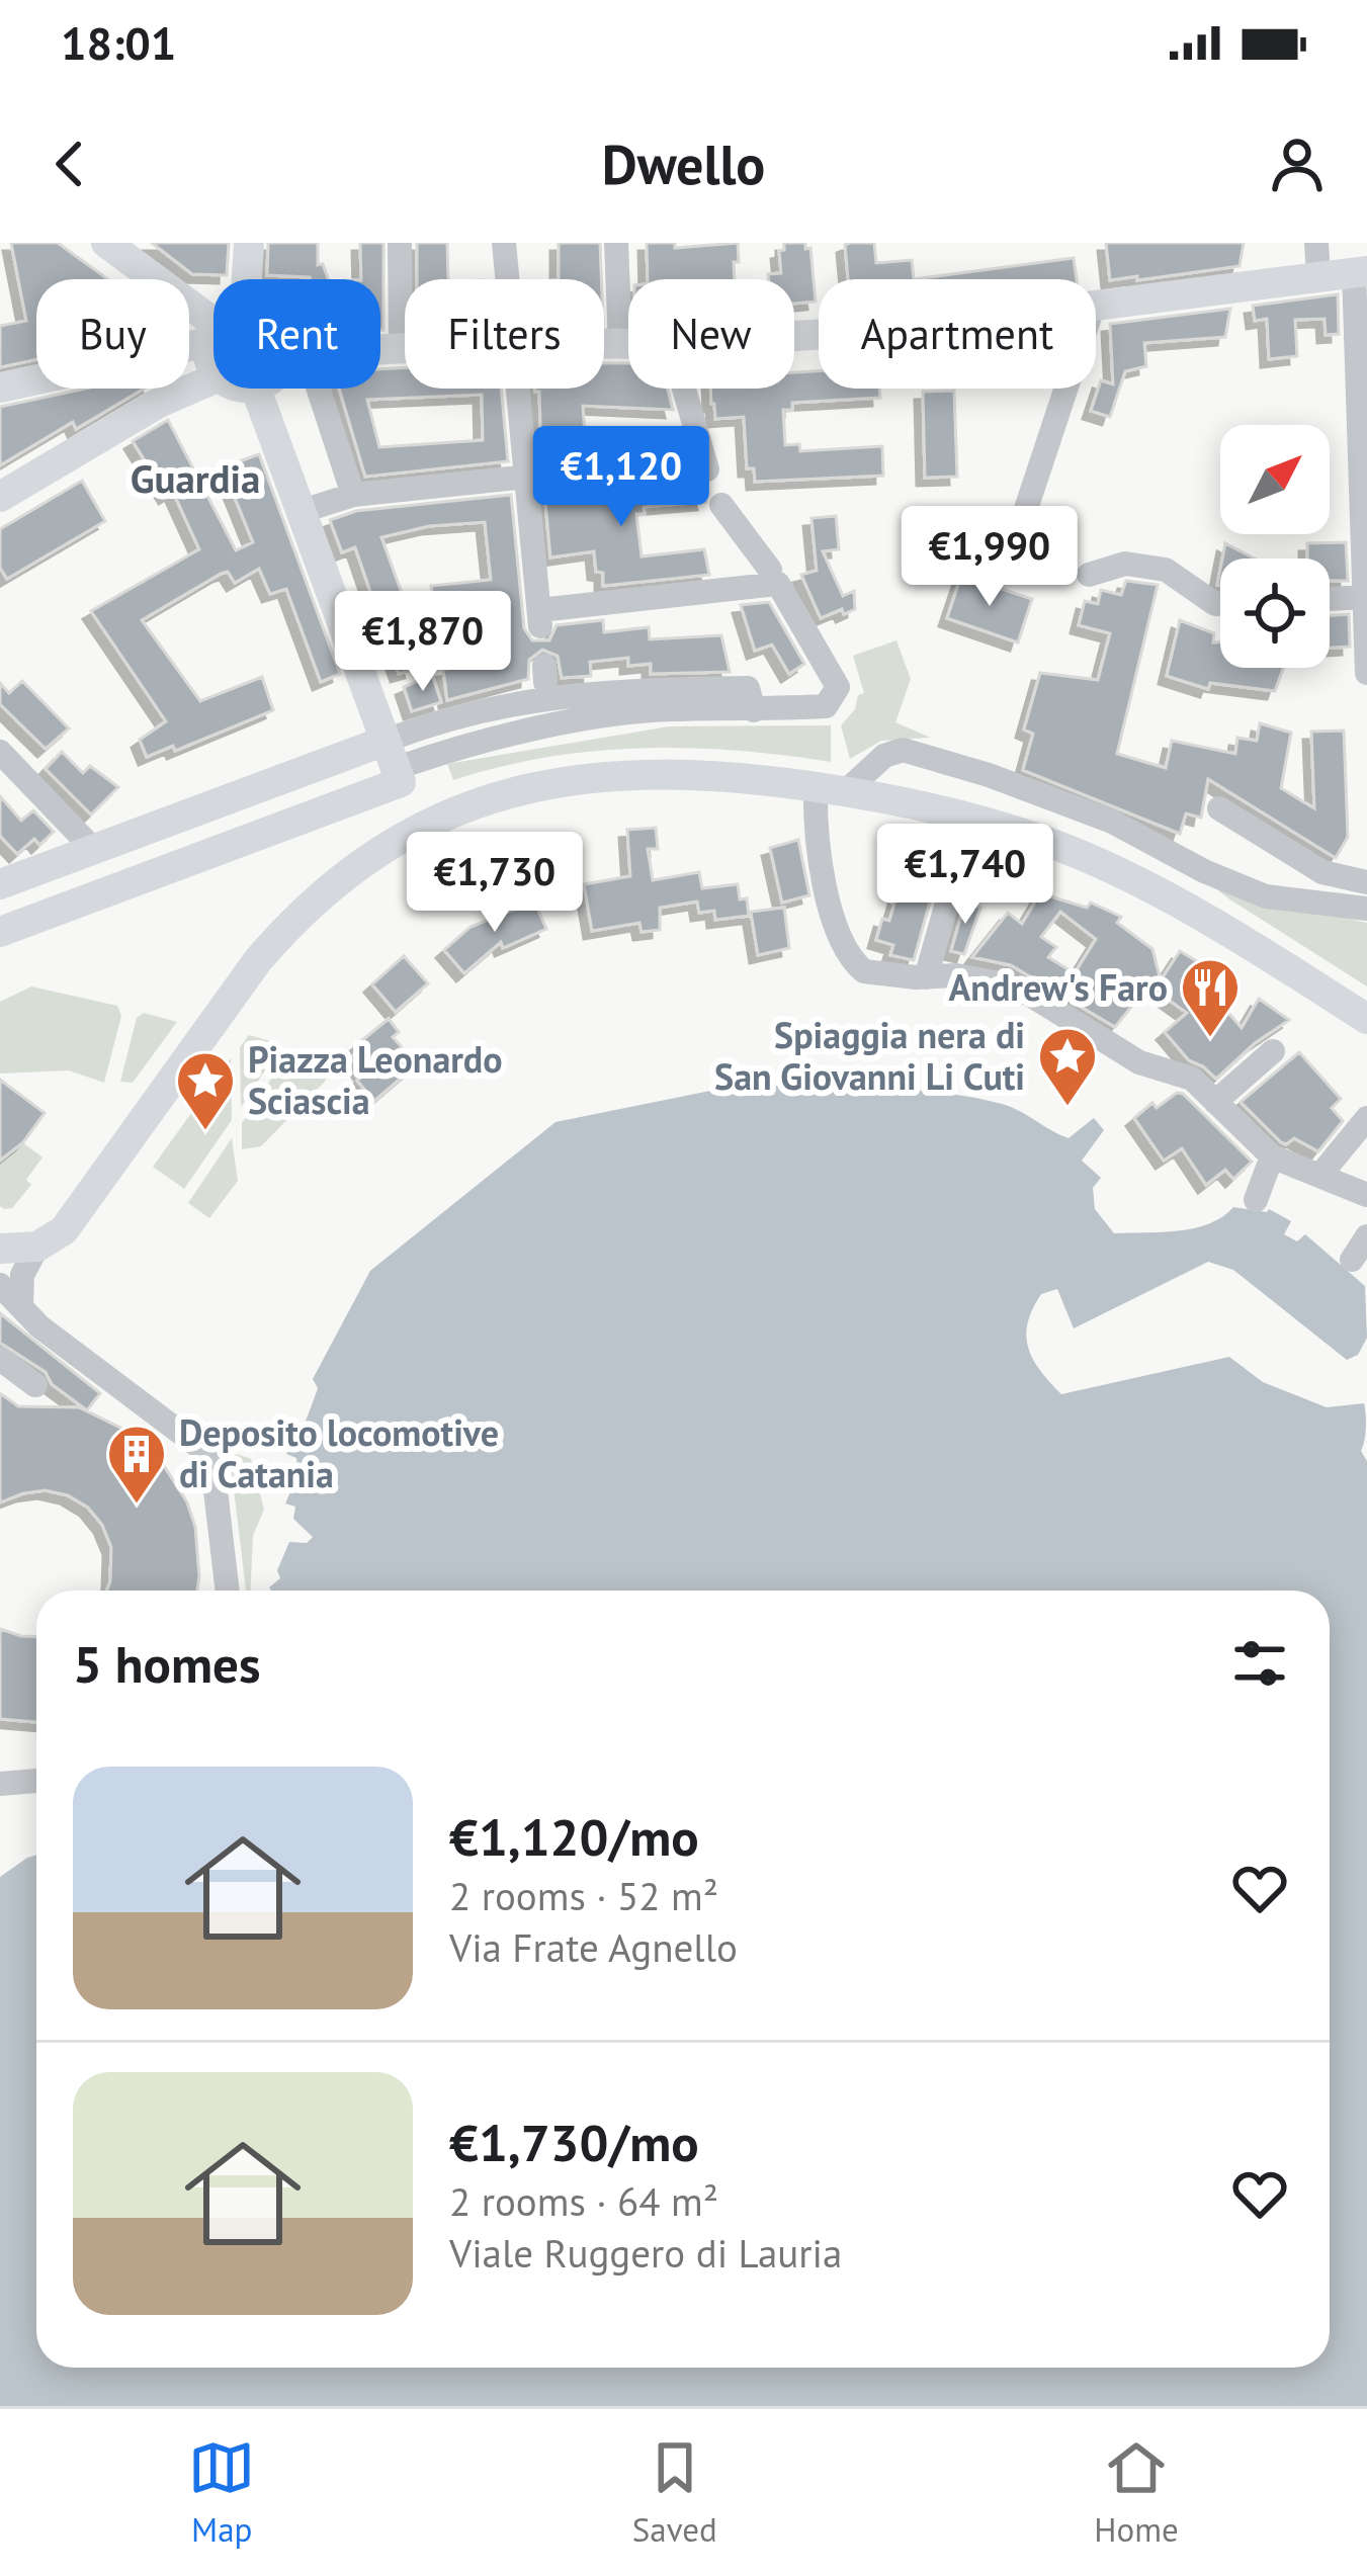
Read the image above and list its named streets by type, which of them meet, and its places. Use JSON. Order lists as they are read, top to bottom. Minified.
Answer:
{"districts":["Guardia"],"places":{"restaurant":["Andrew's Faro"],"place":["Spiaggia nera di San Giovanni Li Cuti","Piazza Leonardo Sciascia"],"building":["Deposito locomotive di Catania"]},"north":"top right","page":{"status":"18:01","header":"Dwello","chip":["Buy","Rent","Filters","New","Apartment"],"price":["€1,120","€1,990","€1,870","€1,740","€1,730"],"heading":"5 homes","list":[{"name":"€1,120/mo","note":"2 rooms · 52 m² · Via Frate Agnello"},{"name":"€1,730/mo","note":"2 rooms · 64 m² · Viale Ruggero di Lauria"}],"tabs":["Map","Saved","Home"]}}
